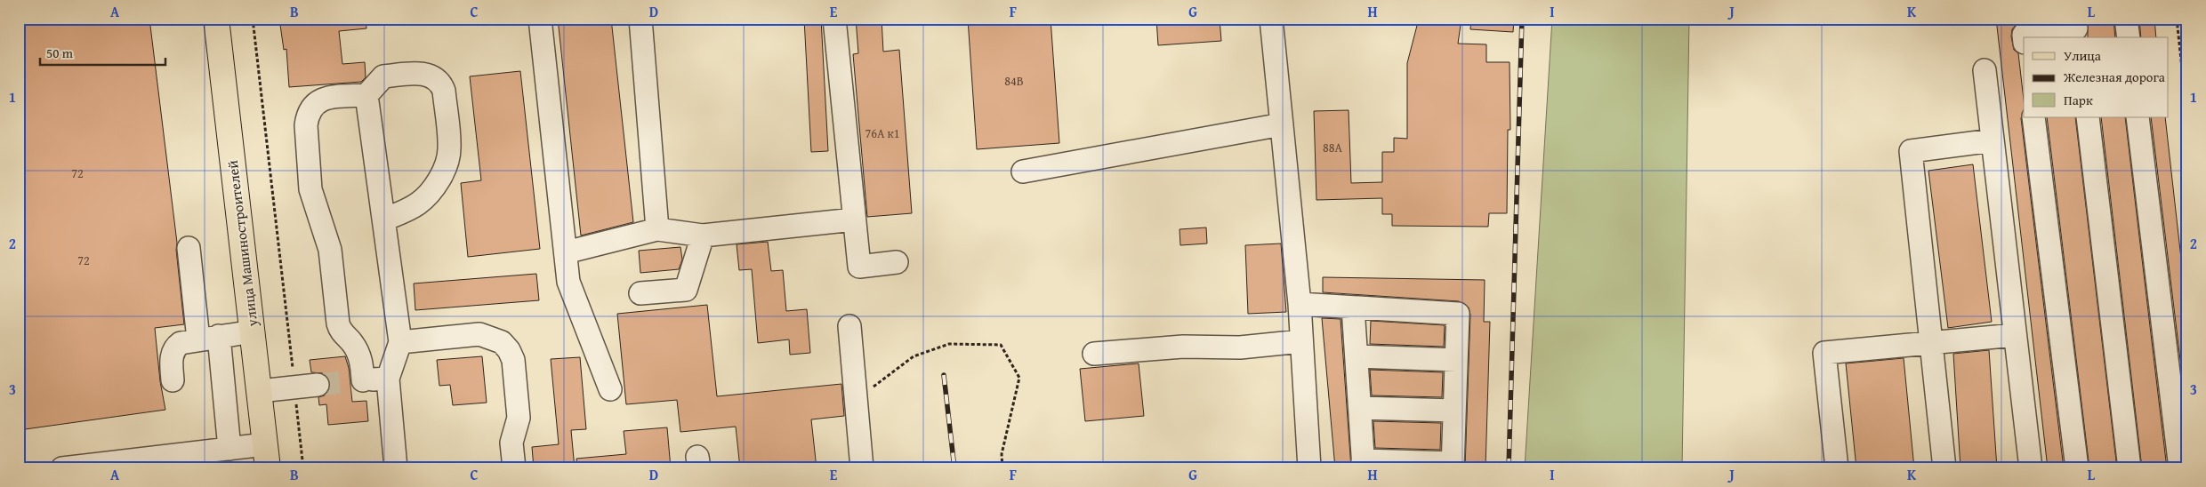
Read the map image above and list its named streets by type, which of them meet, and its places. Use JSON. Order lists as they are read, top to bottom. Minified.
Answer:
{"streets":{"main road":["улица Машиностроителей"]},"house_numbers":["84В","76А к1","88А","72","72"],"legend":["Улица","Железная дорога","Парк"],"scale_bar":"50 m","grid":{"columns":["A","B","C","D","E","F","G","H","I","J","K","L"],"rows":["1","2","3"]}}
